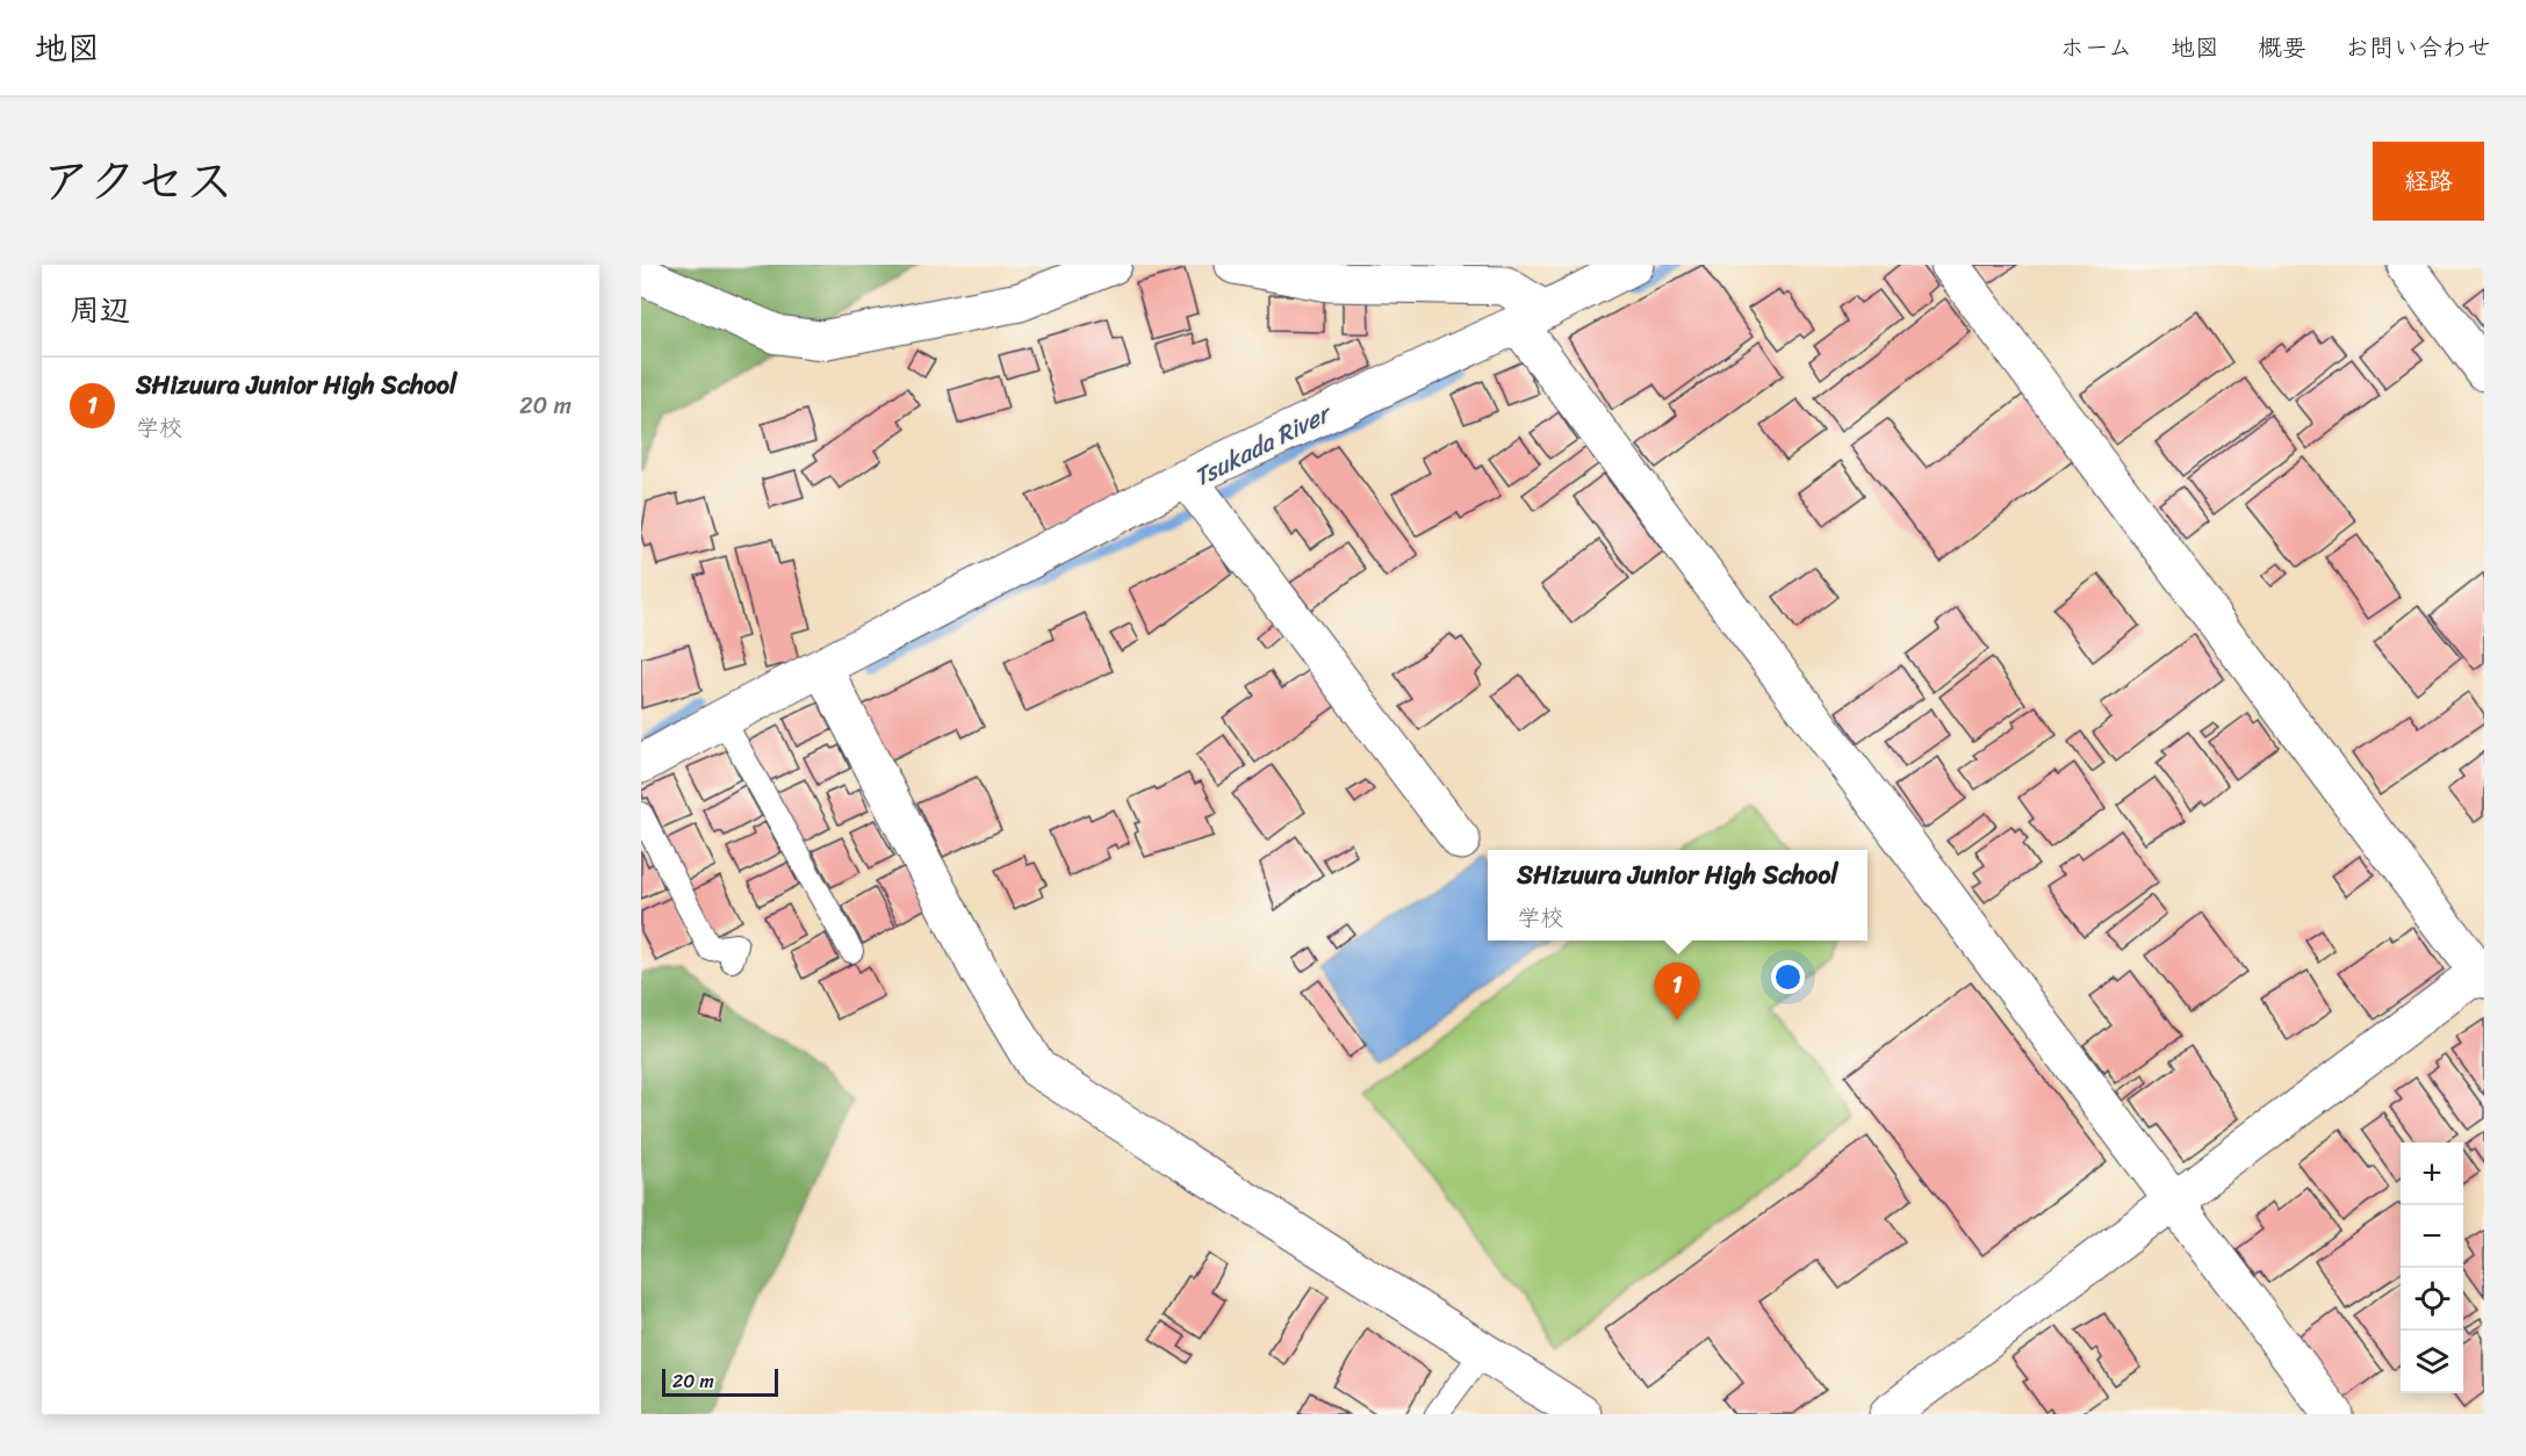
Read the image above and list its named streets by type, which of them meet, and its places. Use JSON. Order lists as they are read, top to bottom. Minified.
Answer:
{"water":["Tsukada River"],"scale_bar":"20 m","page":{"header":"地図","nav":["ホーム","地図","概要","お問い合わせ"],"title":"アクセス","buttons":"経路","heading":"周辺","list":[{"mark":"1","name":"SHizuura Junior High School","note":"学校","value":"20 m"}],"popup":["SHizuura Junior High School","学校"],"pins":"1","map_buttons":["+","−"],"scale":"20 m"}}
